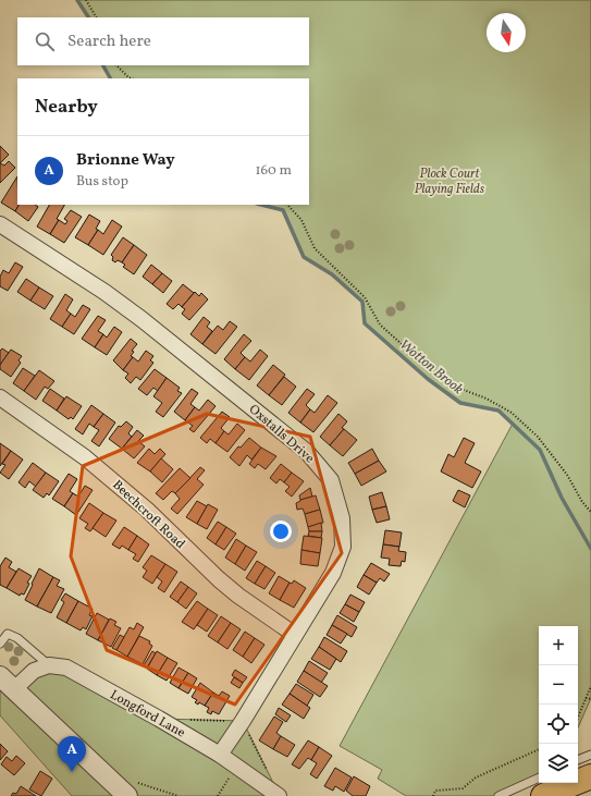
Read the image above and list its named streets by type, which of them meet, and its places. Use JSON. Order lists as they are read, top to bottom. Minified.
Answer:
{"streets":{"street":["Oxstalls Drive","Beechcroft Road","Longford Lane"]},"crossings":[["Oxstalls Drive","Beechcroft Road"],["Oxstalls Drive","Longford Lane"]],"water":["Wotton Brook"],"parks":["Plock Court Playing Fields"],"north":"bottom","page":{"search":"Search here","heading":"Nearby","list":[{"mark":"A","name":"Brionne Way","note":"Bus stop","value":"160 m"}],"map_buttons":["+","−"],"pins":"A"}}
